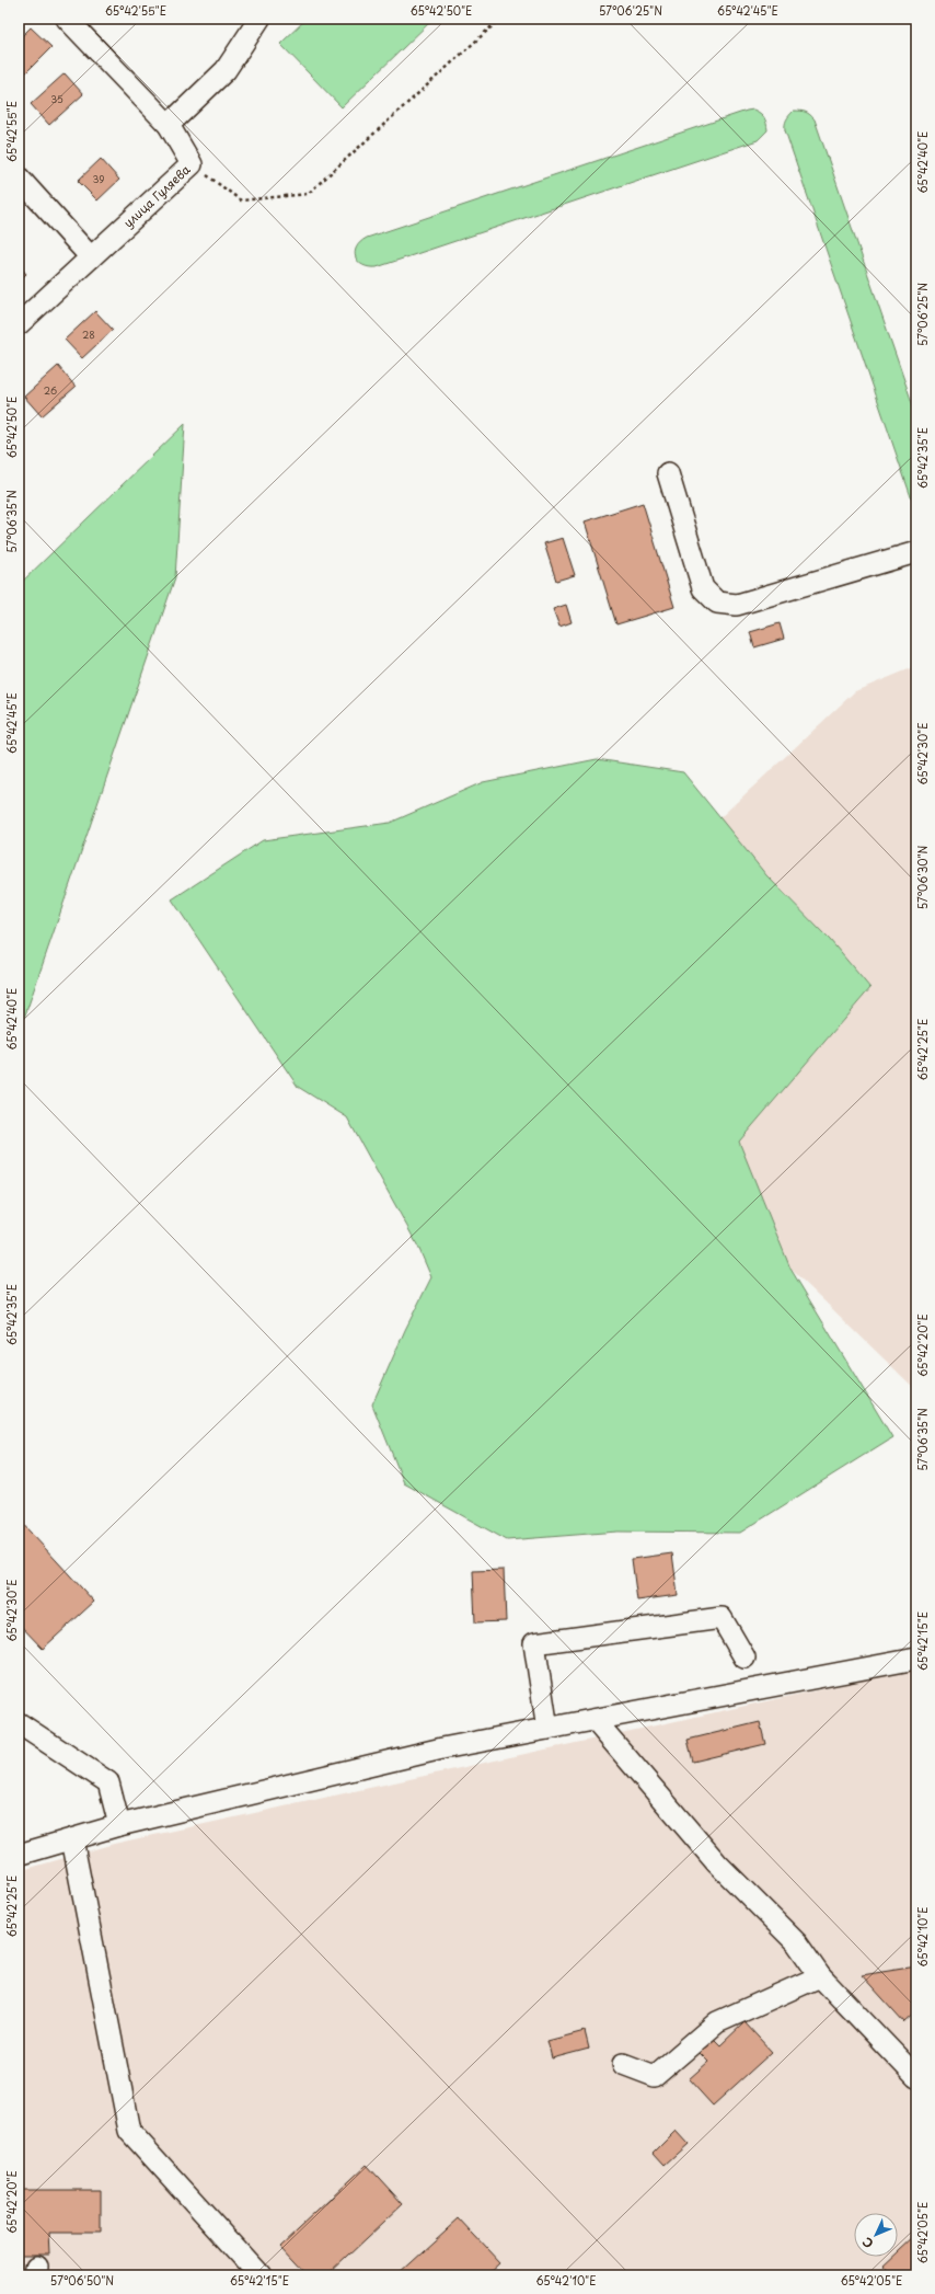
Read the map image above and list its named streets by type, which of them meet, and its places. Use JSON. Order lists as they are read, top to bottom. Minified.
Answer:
{"streets":{"street":["улица Гуляева"]},"house_numbers":["35","39","28","26"],"north":"bottom left","coordinates":["65°42'55\"E","65°42'50\"E","57°06'25\"N","65°42'45\"E","65°42'40\"E","65°42'35\"E","57°06'35\"N","65°42'30\"E","57°06'30\"N","65°42'25\"E","65°42'20\"E","65°42'15\"E","65°42'10\"E","65°42'05\"E","57°06'50\"N"]}
